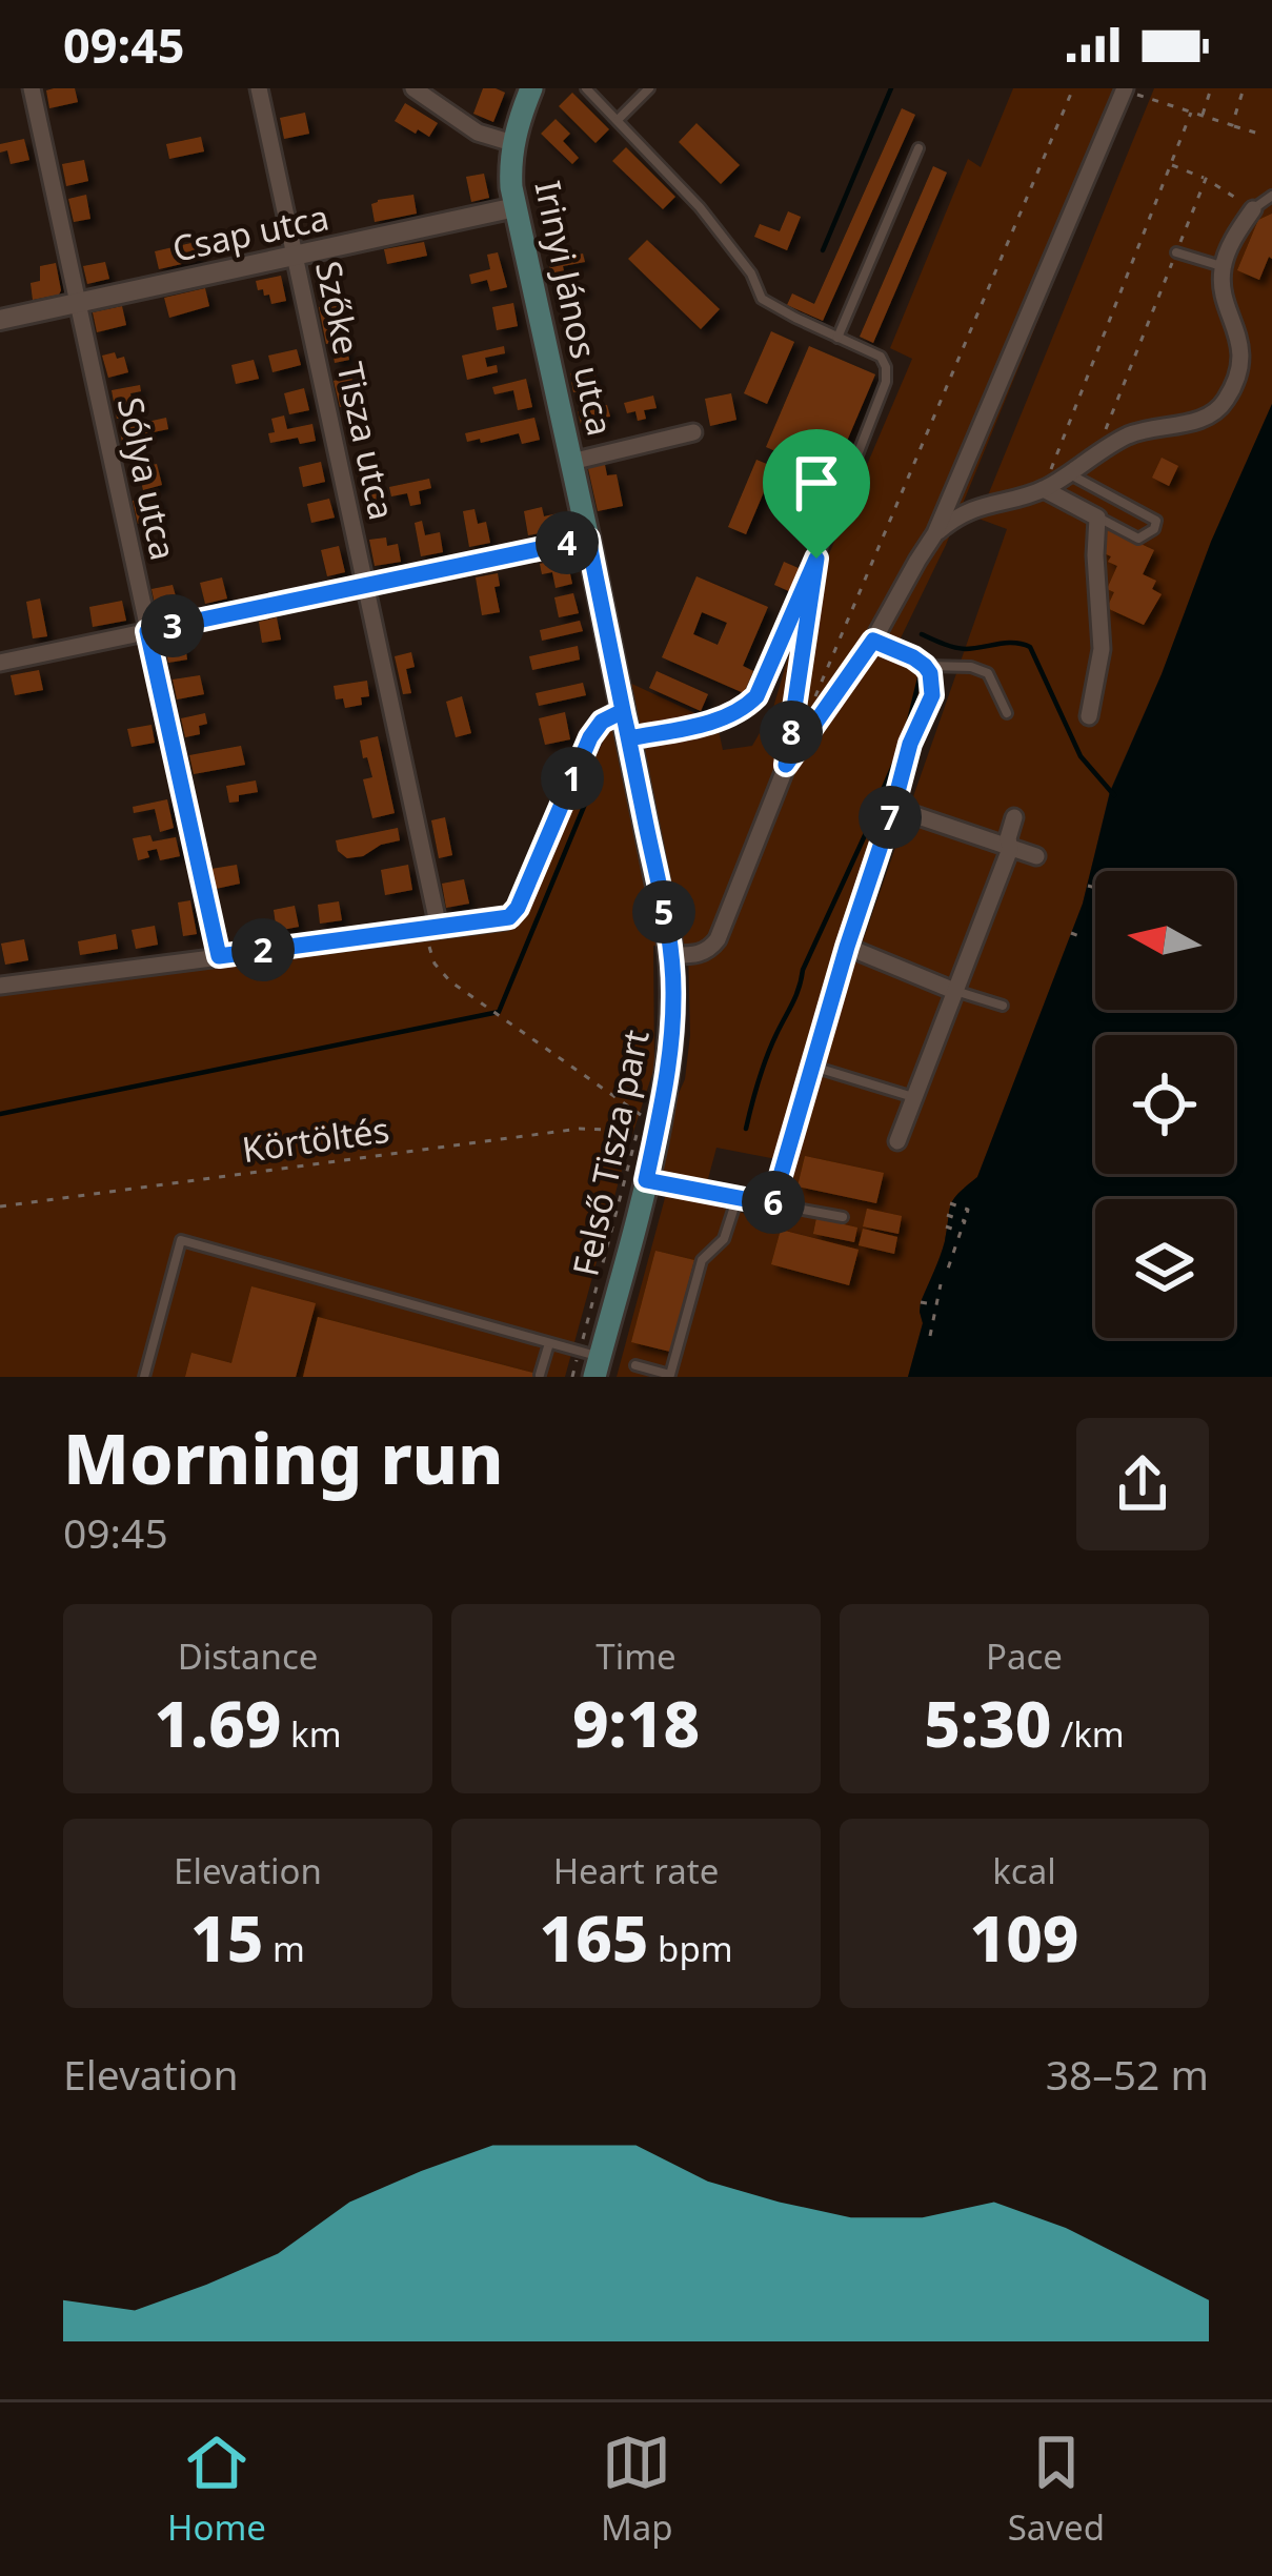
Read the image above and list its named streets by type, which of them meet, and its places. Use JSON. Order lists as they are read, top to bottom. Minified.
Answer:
{"streets":{"main road":["Irinyi János utca","Felső Tisza part"],"street":["Csap utca","Szőke Tisza utca","Sólya utca"],"path":["Körtöltés"]},"crossings":[["Csap utca","Irinyi János utca"],["Csap utca","Szőke Tisza utca"],["Csap utca","Sólya utca"],["Irinyi János utca","Felső Tisza part"],["Körtöltés","Felső Tisza part"]],"north":"left","page":{"status":"09:45","pins":["4","3","8","1","7","5","2","6"],"heading":["Morning run","09:45"],"stats":[["Distance","1.69 km"],["Time","9:18"],["Pace","5:30 /km"],["Elevation","15 m"],["Heart rate","165 bpm"],["kcal","109"]],"chart":["Elevation","38–52 m"],"tabs":["Home","Map","Saved"]}}
